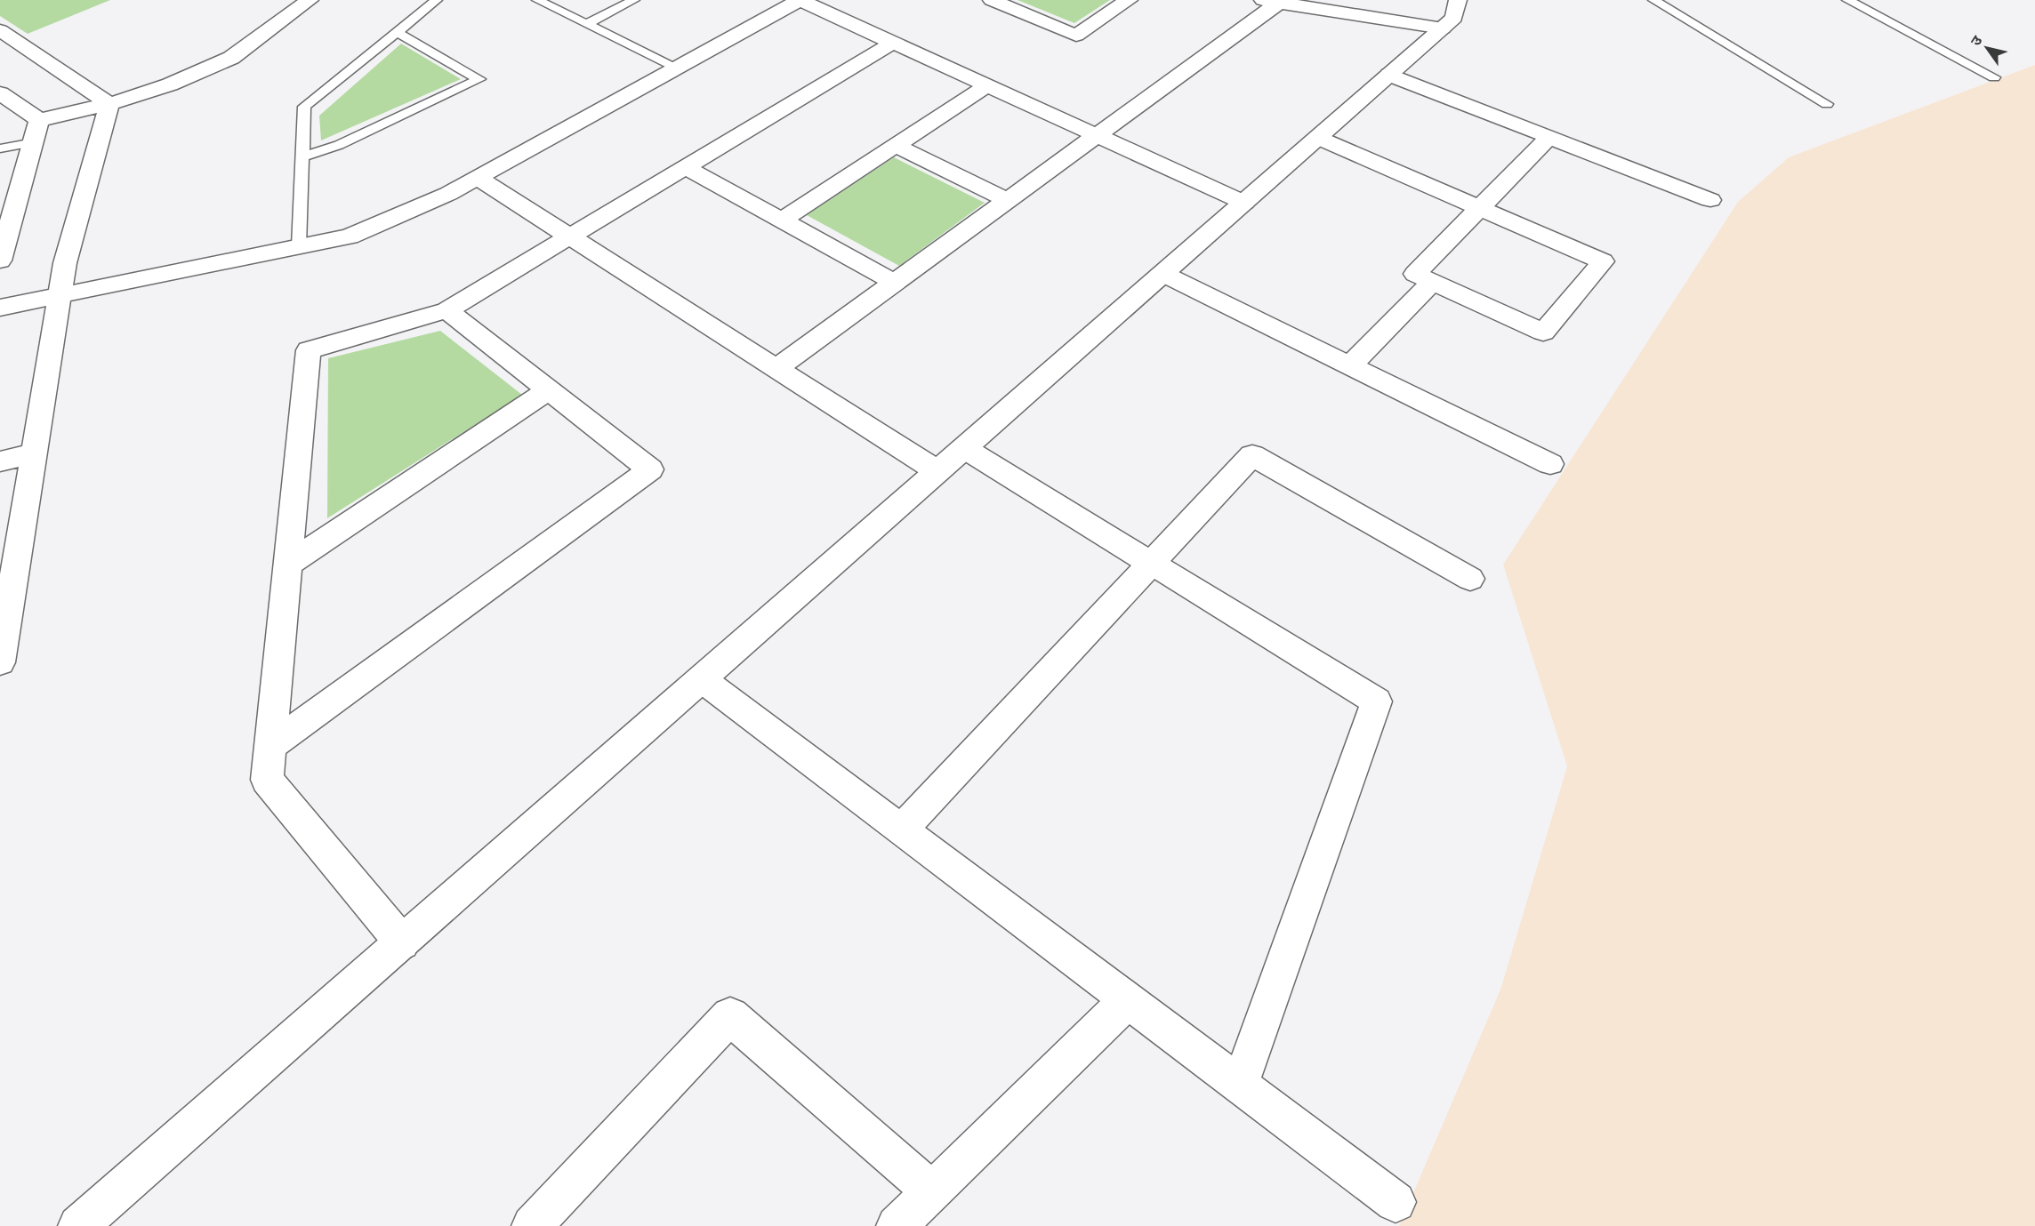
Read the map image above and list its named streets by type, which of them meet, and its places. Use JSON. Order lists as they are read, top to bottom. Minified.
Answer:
{"north":"top left"}
